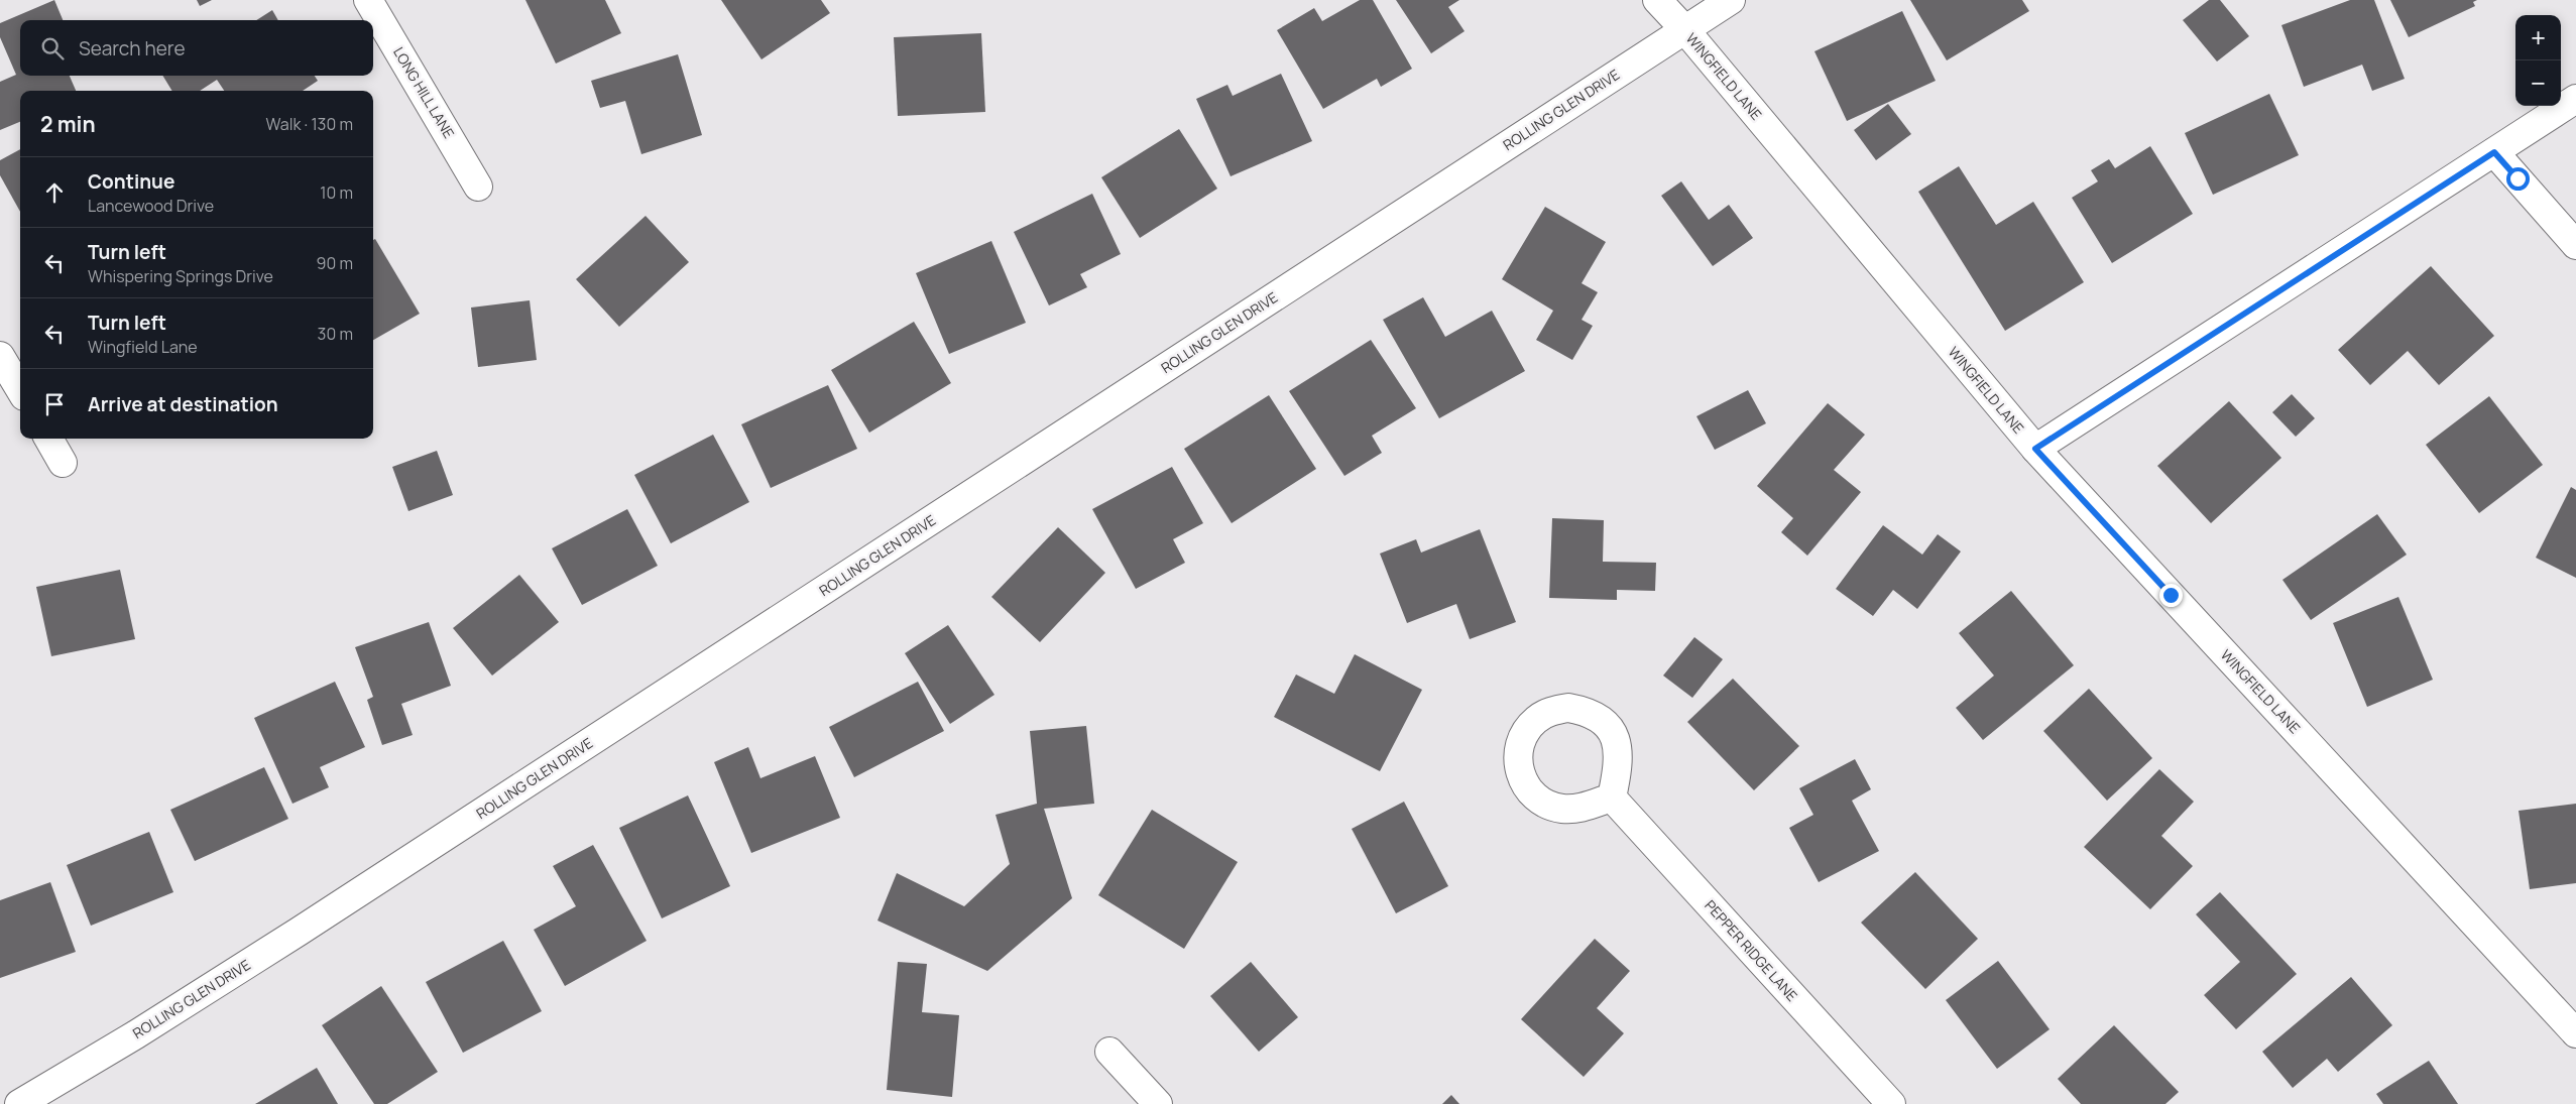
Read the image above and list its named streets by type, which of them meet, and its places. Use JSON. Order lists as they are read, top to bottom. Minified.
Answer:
{"streets":{"street":["WINGFIELD LANE","LONG HILL LANE","ROLLING GLEN DRIVE","PEPPER RIDGE LANE"]},"crossings":[["WINGFIELD LANE","ROLLING GLEN DRIVE"]],"page":{"map_buttons":["+","−"],"search":"Search here","heading":["2 min","Walk · 130 m"],"list":[["Continue","Lancewood Drive","10 m"],["Turn left","Whispering Springs Drive","90 m"],["Turn left","Wingfield Lane","30 m"],"Arrive at destination"]}}
